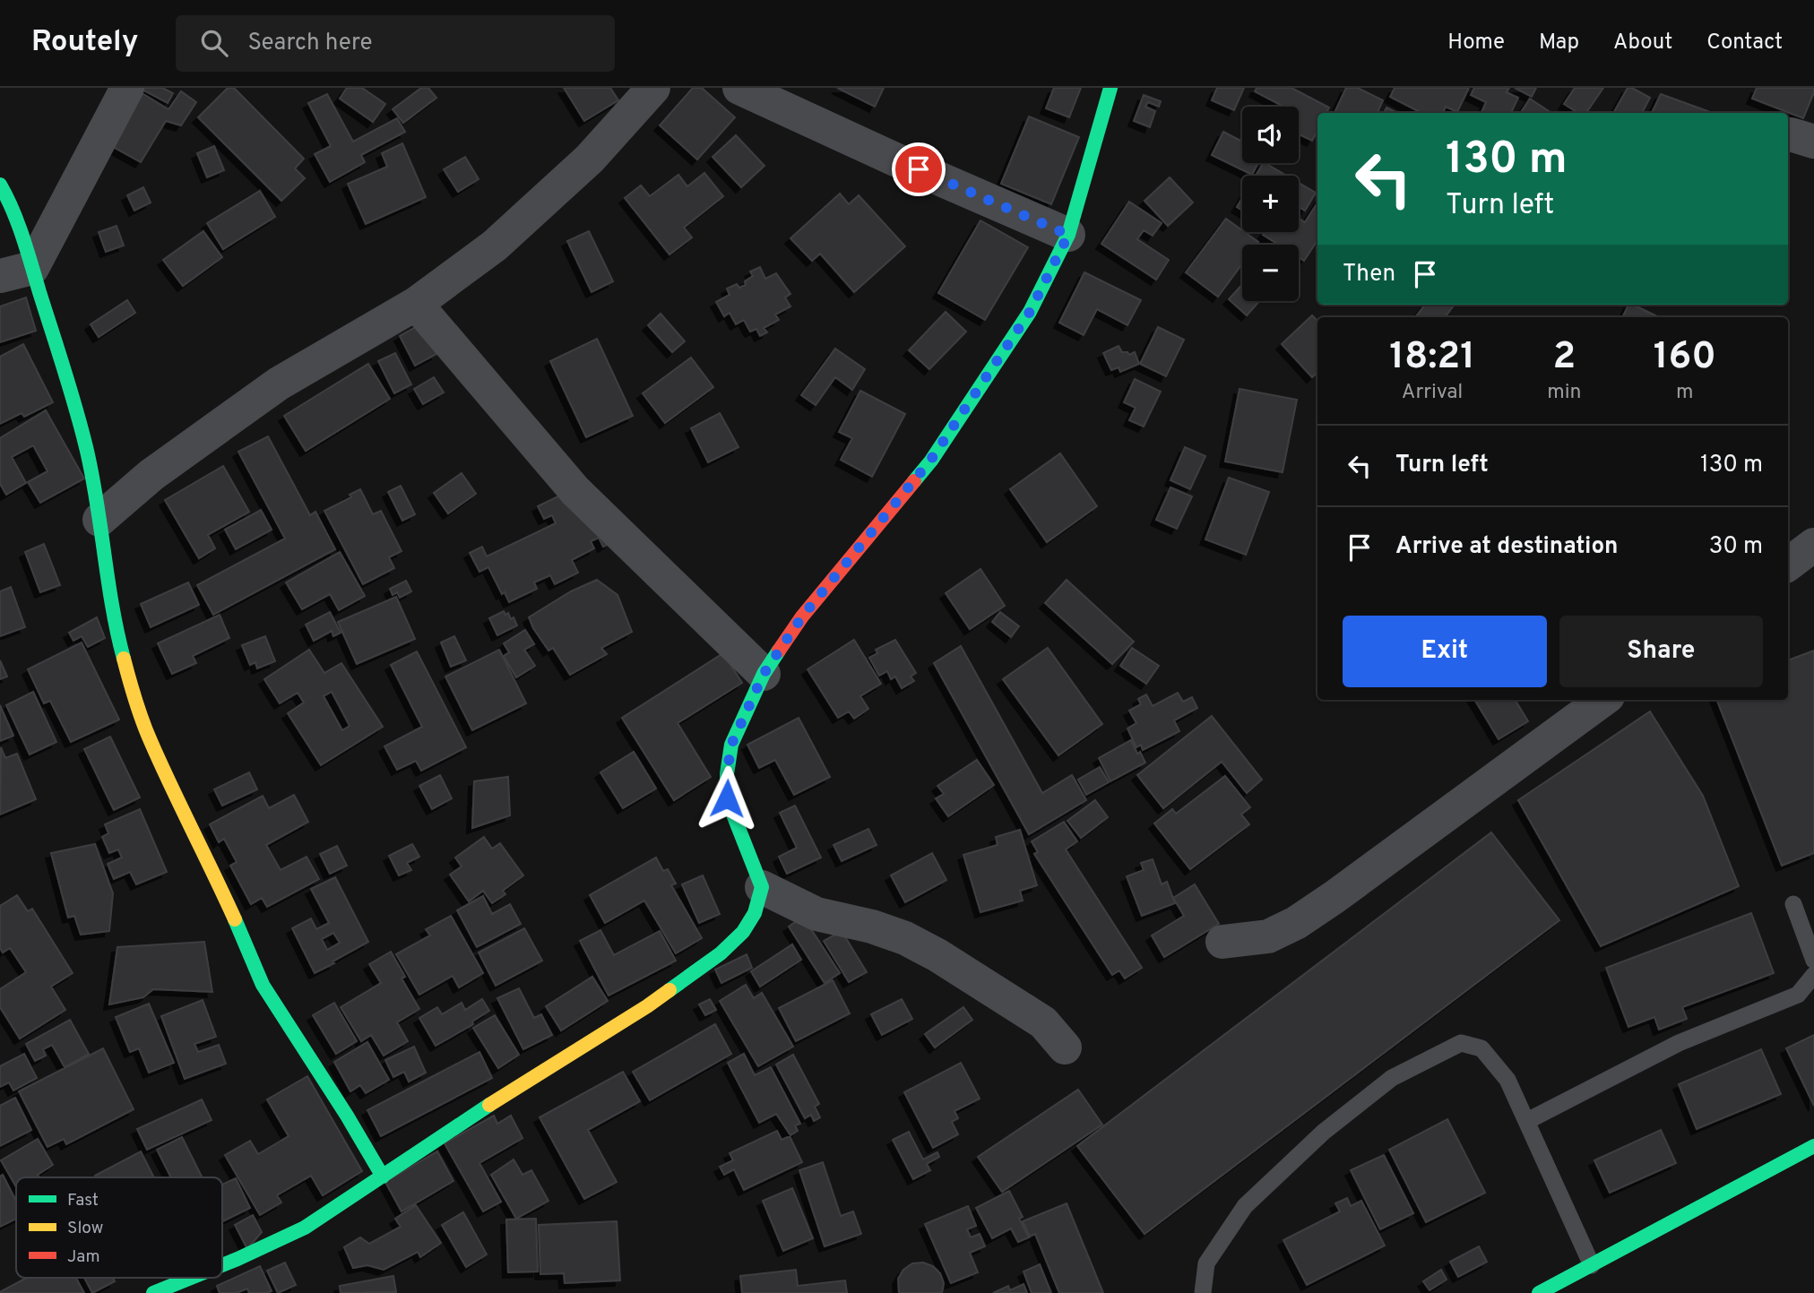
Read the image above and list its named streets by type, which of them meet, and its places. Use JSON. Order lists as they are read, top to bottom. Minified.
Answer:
{"legend":["Fast","Slow","Jam"],"page":{"header":"Routely","search":"Search here","nav":["Home","Map","About","Contact"],"map_buttons":["+","−"],"turn":["130 m","Turn left"],"then":"Then","eta":["18:21","Arrival","2","min","160","m"],"list":[{"name":"Turn left","value":"130 m"},{"name":"Arrive at destination","value":"30 m"}],"buttons":["Exit","Share"]}}
